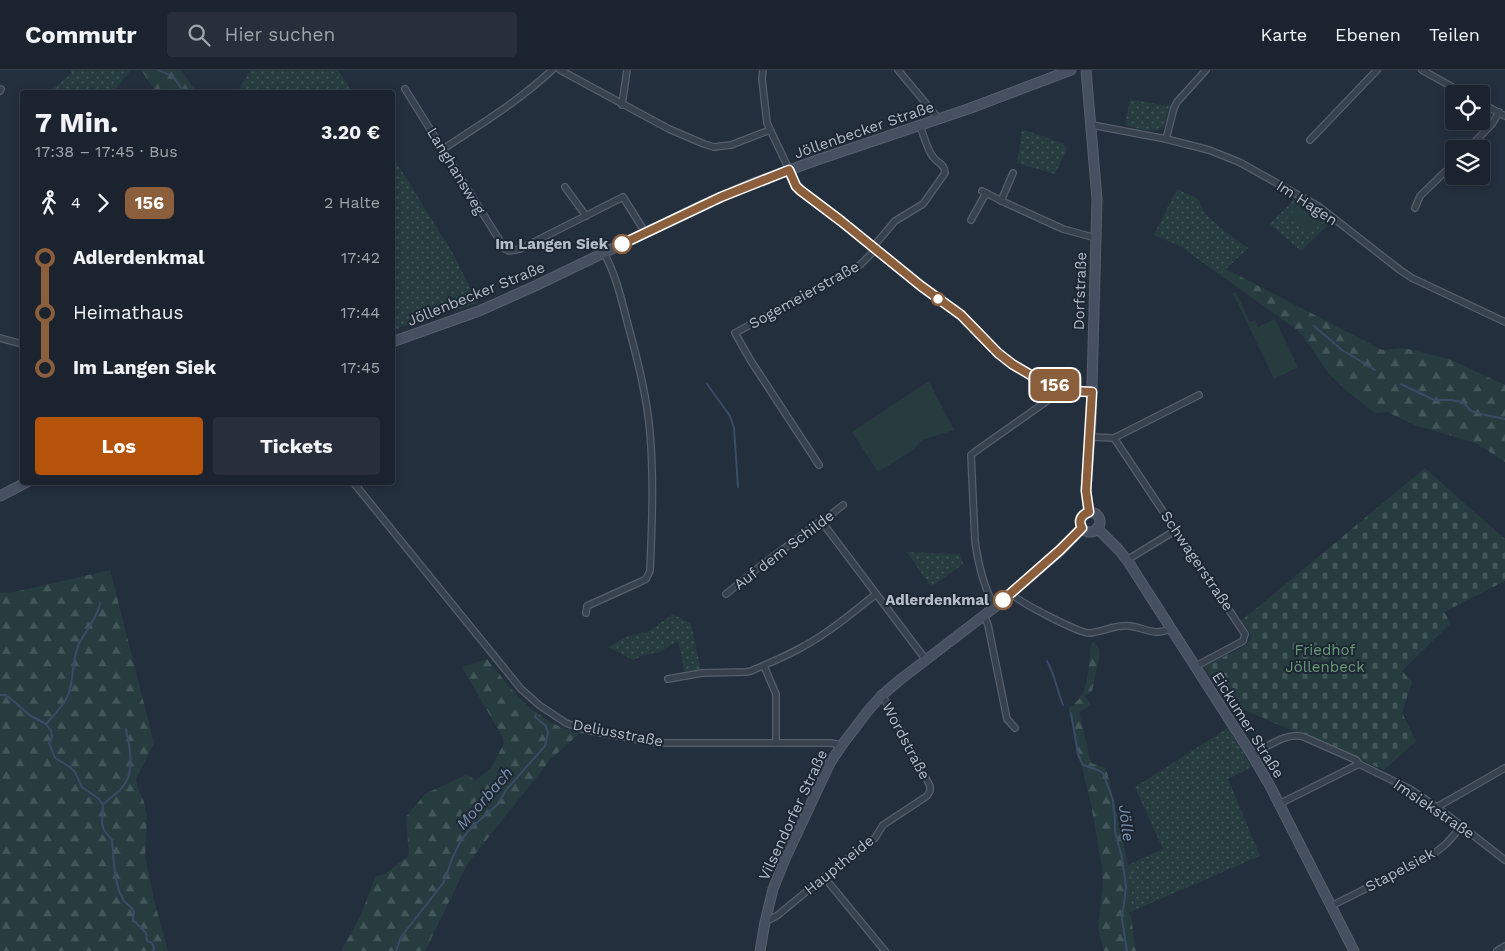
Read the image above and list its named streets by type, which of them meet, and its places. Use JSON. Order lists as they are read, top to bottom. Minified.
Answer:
{"streets":{"main road":["Jöllenbecker Straße","Dorfstraße","Eickumer Straße","Vilsendorfer Straße"],"street":["Langhansweg","Im Hagen","Sogemeierstraße","Auf dem Schilde","Schwagerstraße","Deliusstraße","Wordstraße","Imsiekstraße","Hauptheide","Stapelsiek"]},"crossings":[["Im Hagen","Dorfstraße"],["Dorfstraße","Eickumer Straße"],["Dorfstraße","Vilsendorfer Straße"],["Schwagerstraße","Eickumer Straße"],["Eickumer Straße","Imsiekstraße"],["Eickumer Straße","Vilsendorfer Straße"],["Eickumer Straße","Stapelsiek"],["Deliusstraße","Vilsendorfer Straße"],["Wordstraße","Vilsendorfer Straße"],["Wordstraße","Hauptheide"],["Imsiekstraße","Stapelsiek"],["Vilsendorfer Straße","Hauptheide"]],"water":["Moorbach","Jölle"],"parks":["Friedhof Jöllenbeck"],"places":["Im Langen Siek","Adlerdenkmal"],"lines":["bus line 156"],"page":{"header":"Commutr","search":"Hier suchen","nav":["Karte","Ebenen","Teilen"],"on_map":"156","heading":["7 Min.","17:38 – 17:45 · Bus","3.20 €"],"legs":["4","156","2 Halte"],"list":[{"name":"Adlerdenkmal","value":"17:42"},{"name":"Heimathaus","value":"17:44"},{"name":"Im Langen Siek","value":"17:45"}],"buttons":["Los","Tickets"]}}
